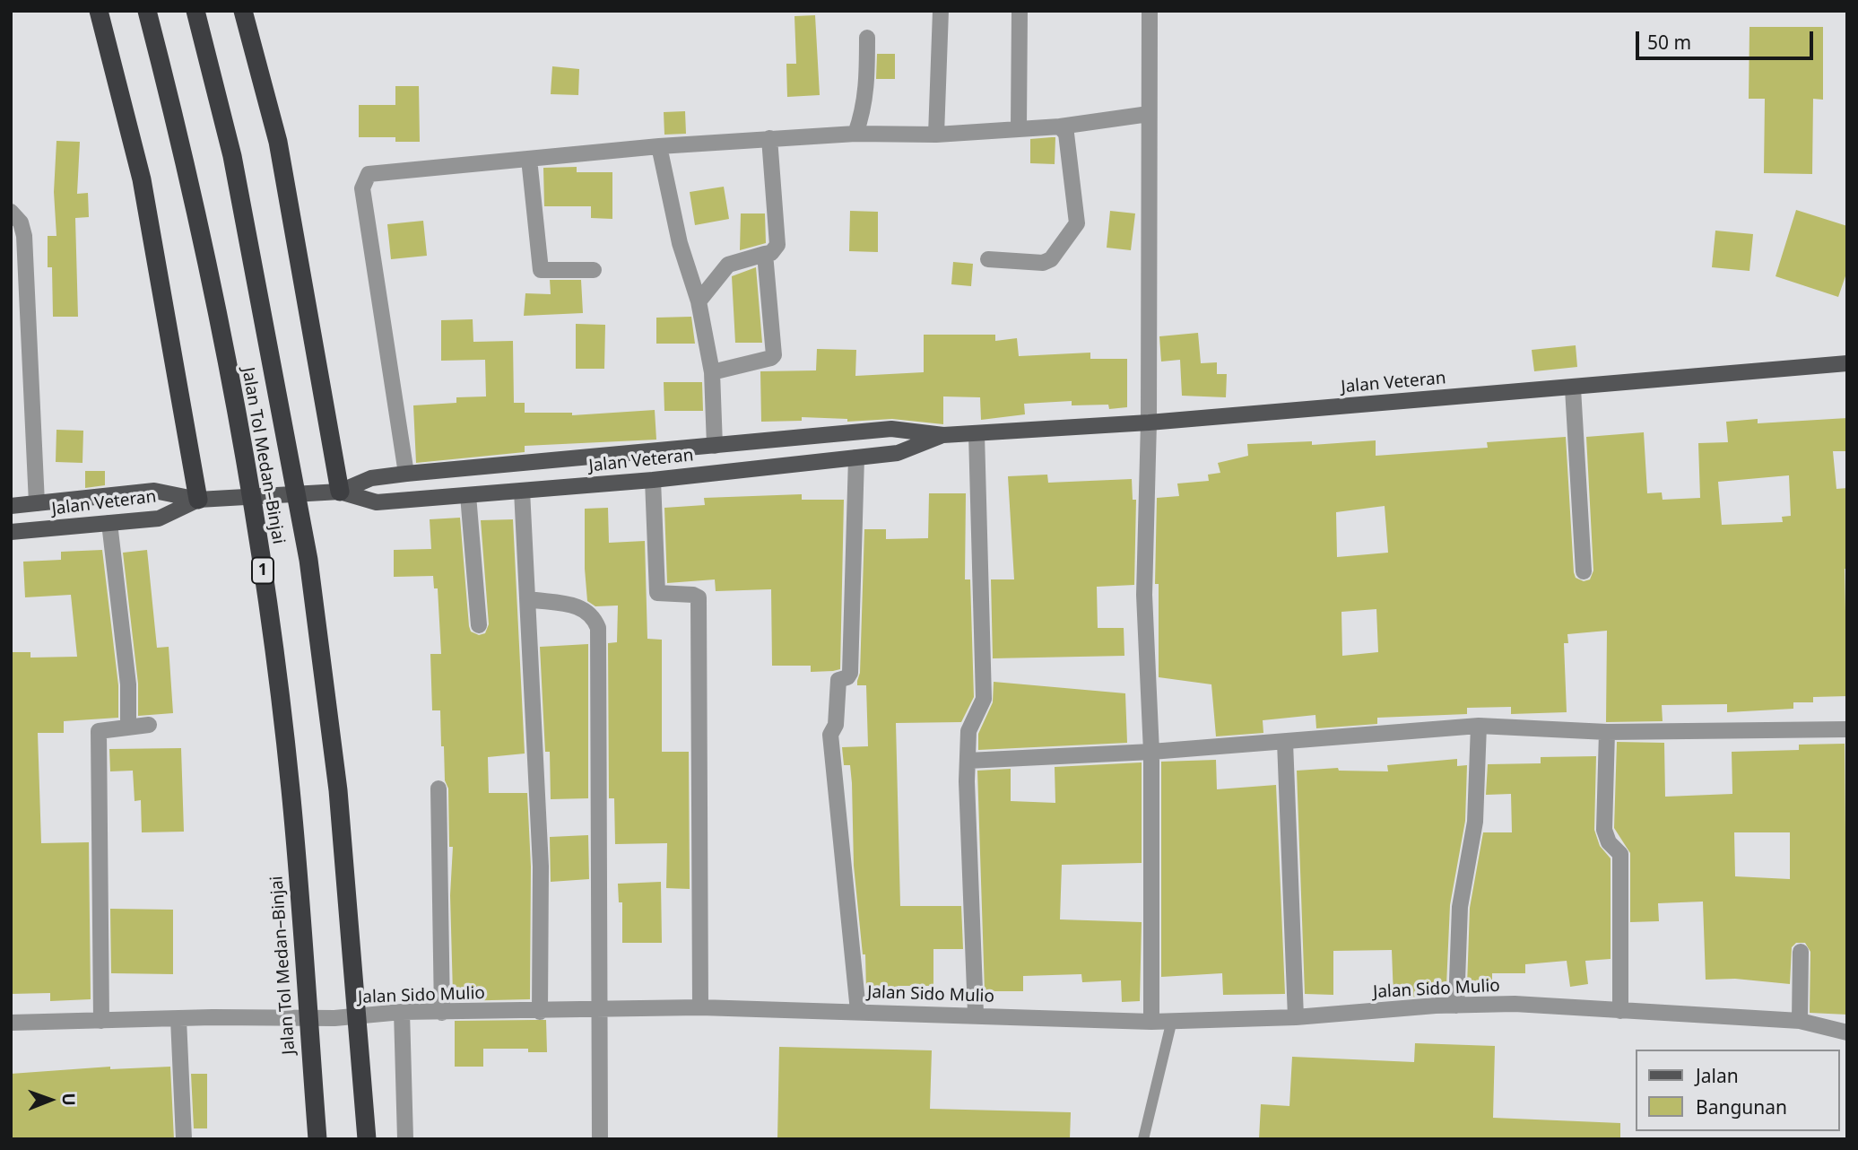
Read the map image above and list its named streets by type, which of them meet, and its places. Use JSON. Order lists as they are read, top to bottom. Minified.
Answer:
{"streets":{"highway":["Jalan Tol Medan–Binjai","1"],"main road":["Jalan Veteran"],"street":["Jalan Sido Mulio"]},"legend":["Jalan","Bangunan"],"scale_bar":"50 m","north":"right"}
